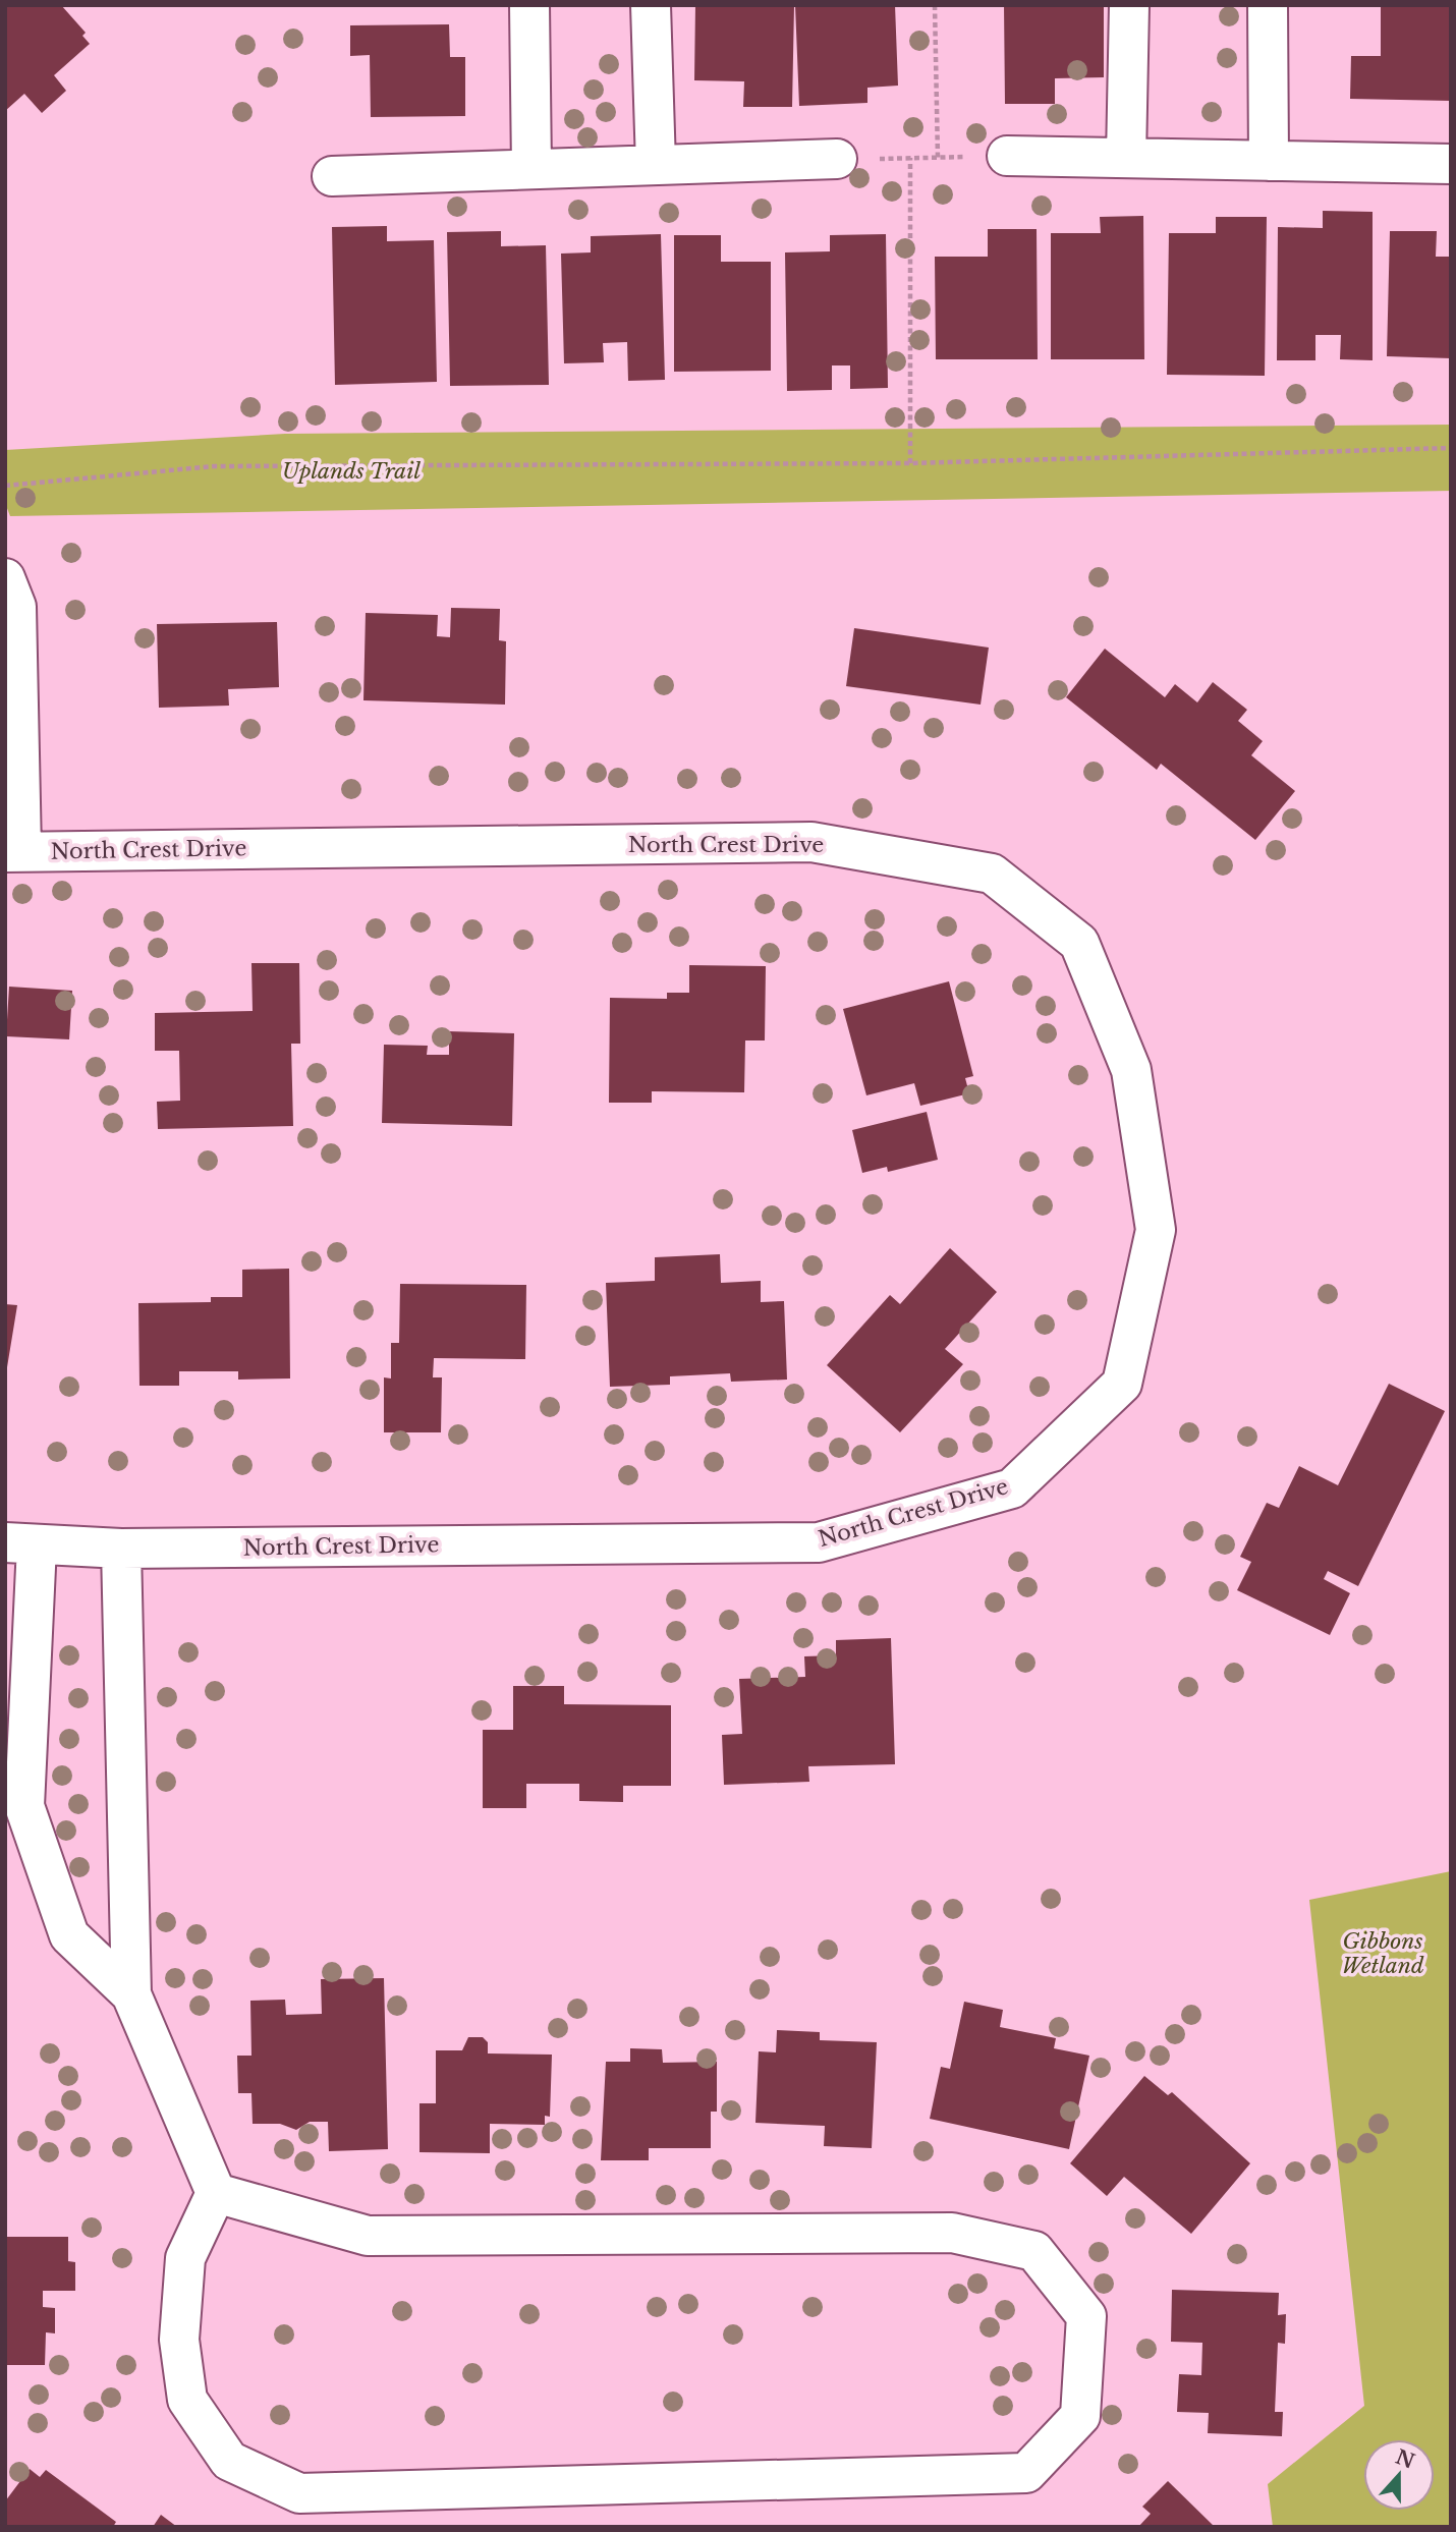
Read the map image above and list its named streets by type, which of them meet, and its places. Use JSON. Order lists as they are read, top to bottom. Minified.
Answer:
{"streets":{"street":["North Crest Drive"]},"parks":["Uplands Trail","Gibbons Wetland"],"north":"top"}
